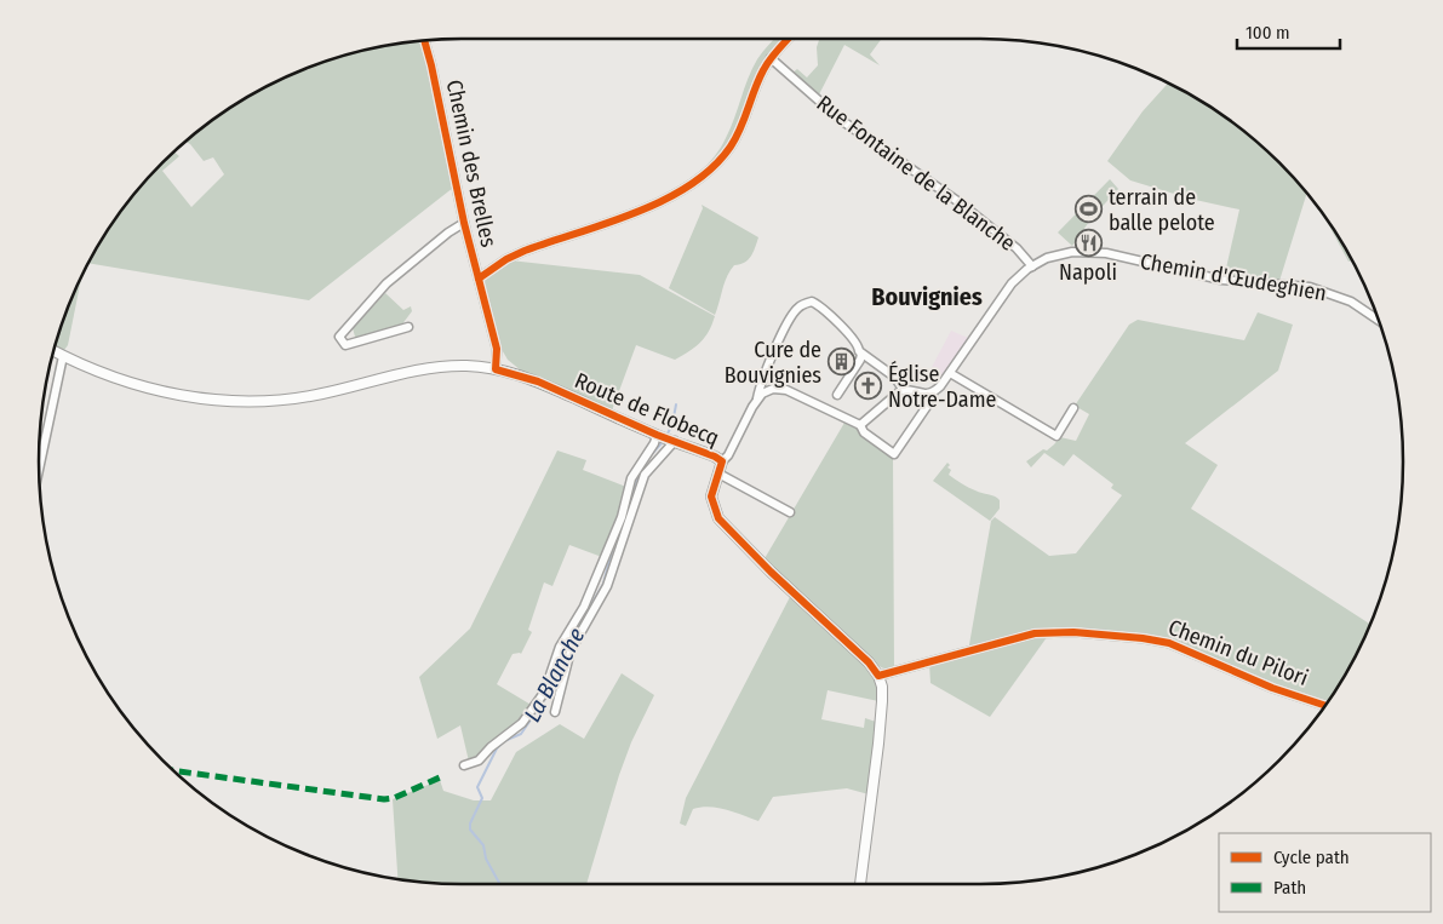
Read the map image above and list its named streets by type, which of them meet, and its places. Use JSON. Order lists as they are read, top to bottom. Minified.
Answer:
{"streets":{"street":["Chemin des Brelles","Rue Fontaine de la Blanche","Chemin d'Œudeghien","Route de Flobecq","Chemin du Pilori"]},"crossings":[["Chemin des Brelles","Route de Flobecq"],["Rue Fontaine de la Blanche","Chemin d'Œudeghien"],["Route de Flobecq","Chemin du Pilori"]],"districts":["Bouvignies"],"water":["La Blanche"],"places":{"sports":["terrain de balle pelote"],"restaurant":["Napoli"],"building":["Cure de Bouvignies"],"church":["Église Notre-Dame"]},"legend":["Cycle path","Path"],"scale_bar":"100 m"}
